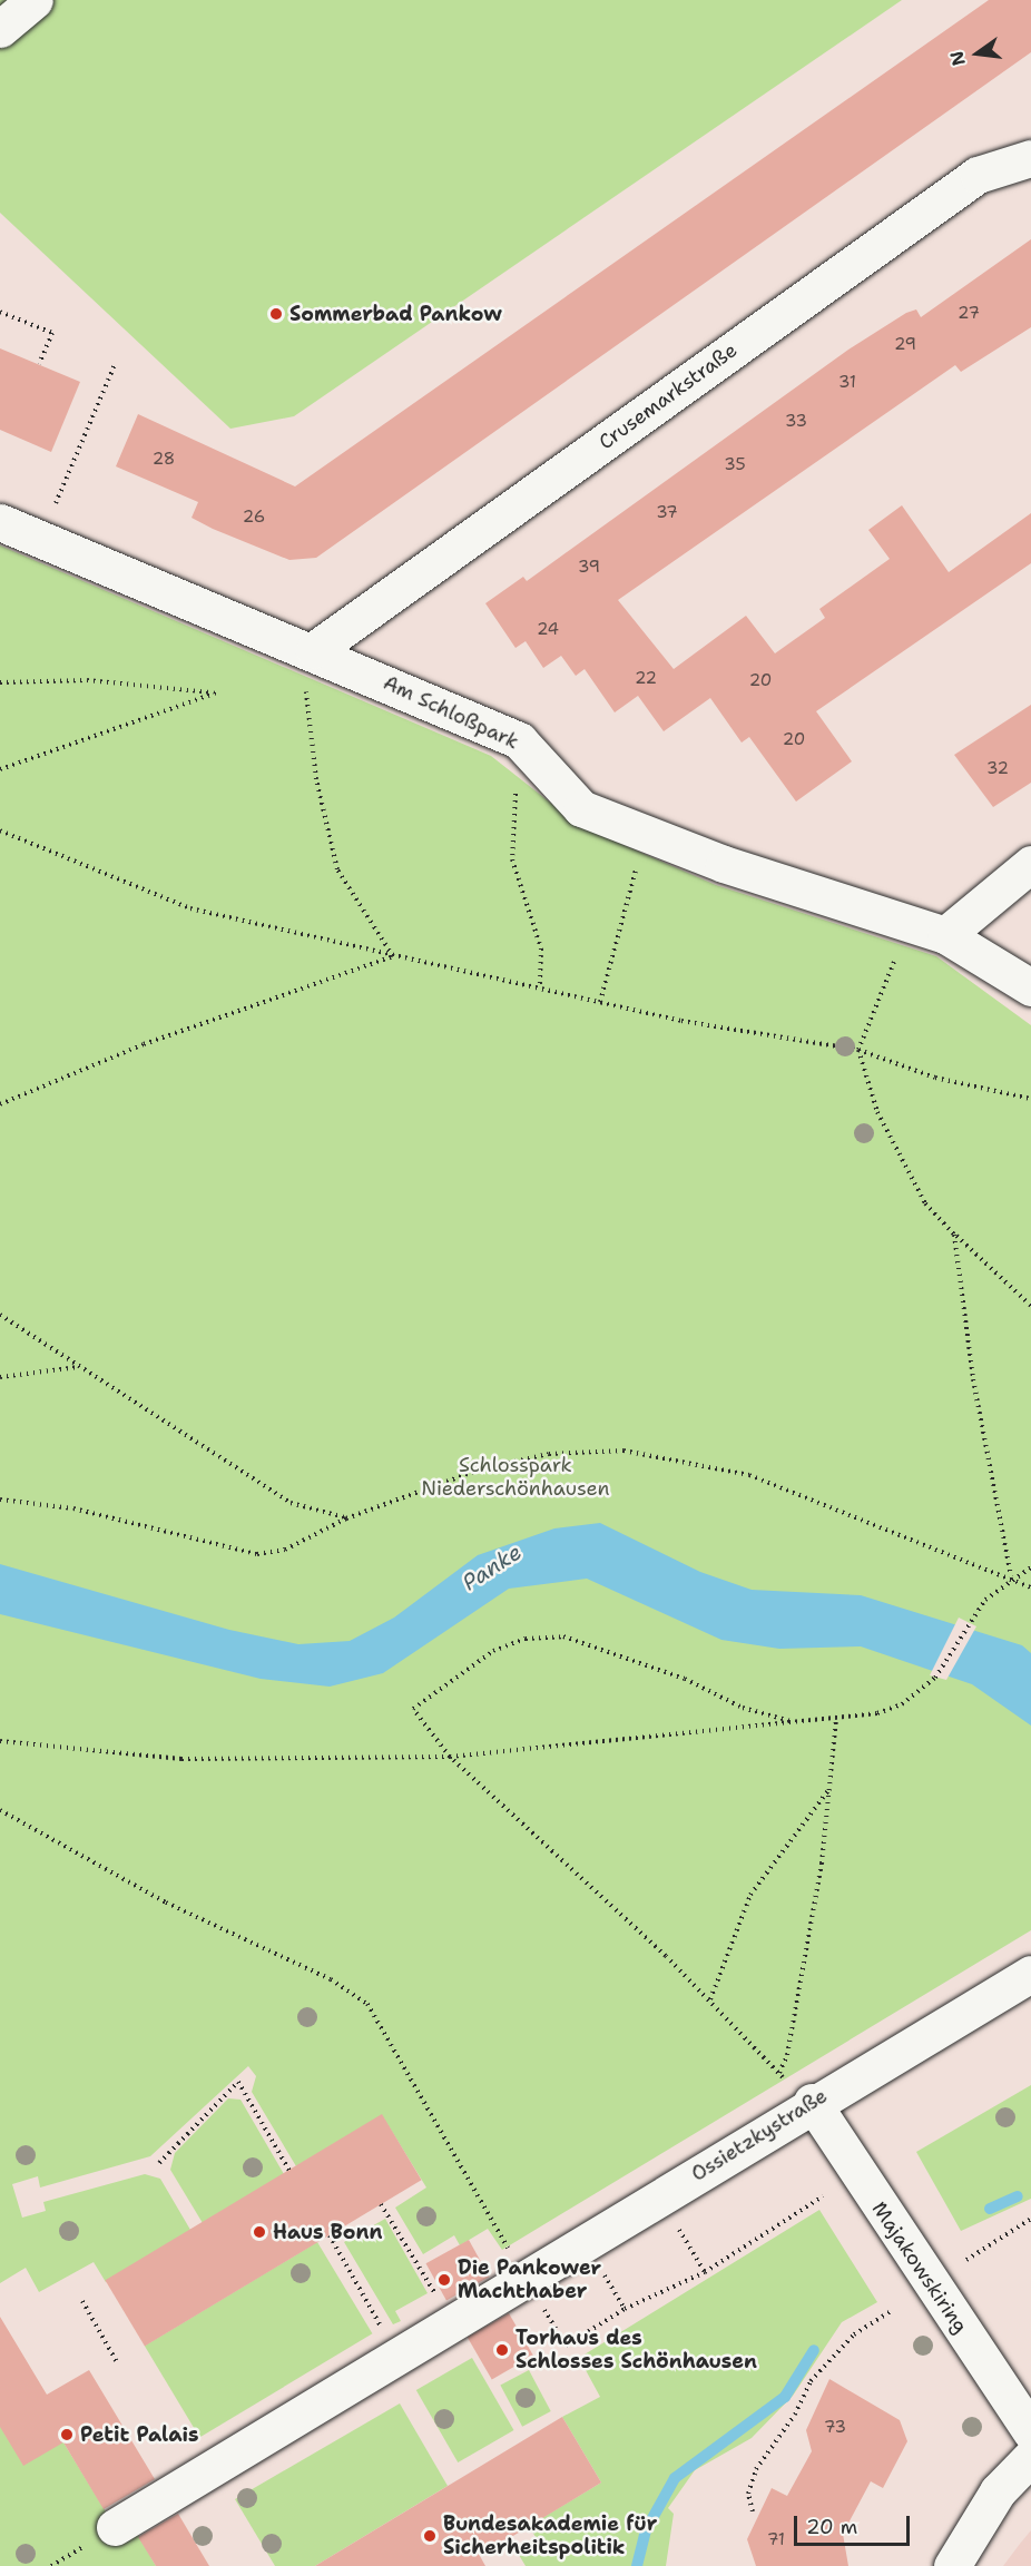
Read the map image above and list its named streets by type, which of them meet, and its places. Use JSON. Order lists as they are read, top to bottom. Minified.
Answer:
{"streets":{"street":["Crusemarkstraße","Am Schloßpark","Ossietzkystraße","Majakowskiring"]},"crossings":[["Crusemarkstraße","Am Schloßpark"],["Ossietzkystraße","Majakowskiring"]],"water":["Panke"],"parks":["Schlosspark Niederschönhausen"],"places":["Sommerbad Pankow","Haus Bonn","Die Pankower Machthaber","Torhaus des Schlosses Schönhausen","Petit Palais","Bundesakademie für Sicherheitspolitik"],"house_numbers":["27","29","31","33","28","35","37","26","39","24","22","20","20","32","73","71"],"scale_bar":"20 m","north":"left"}
